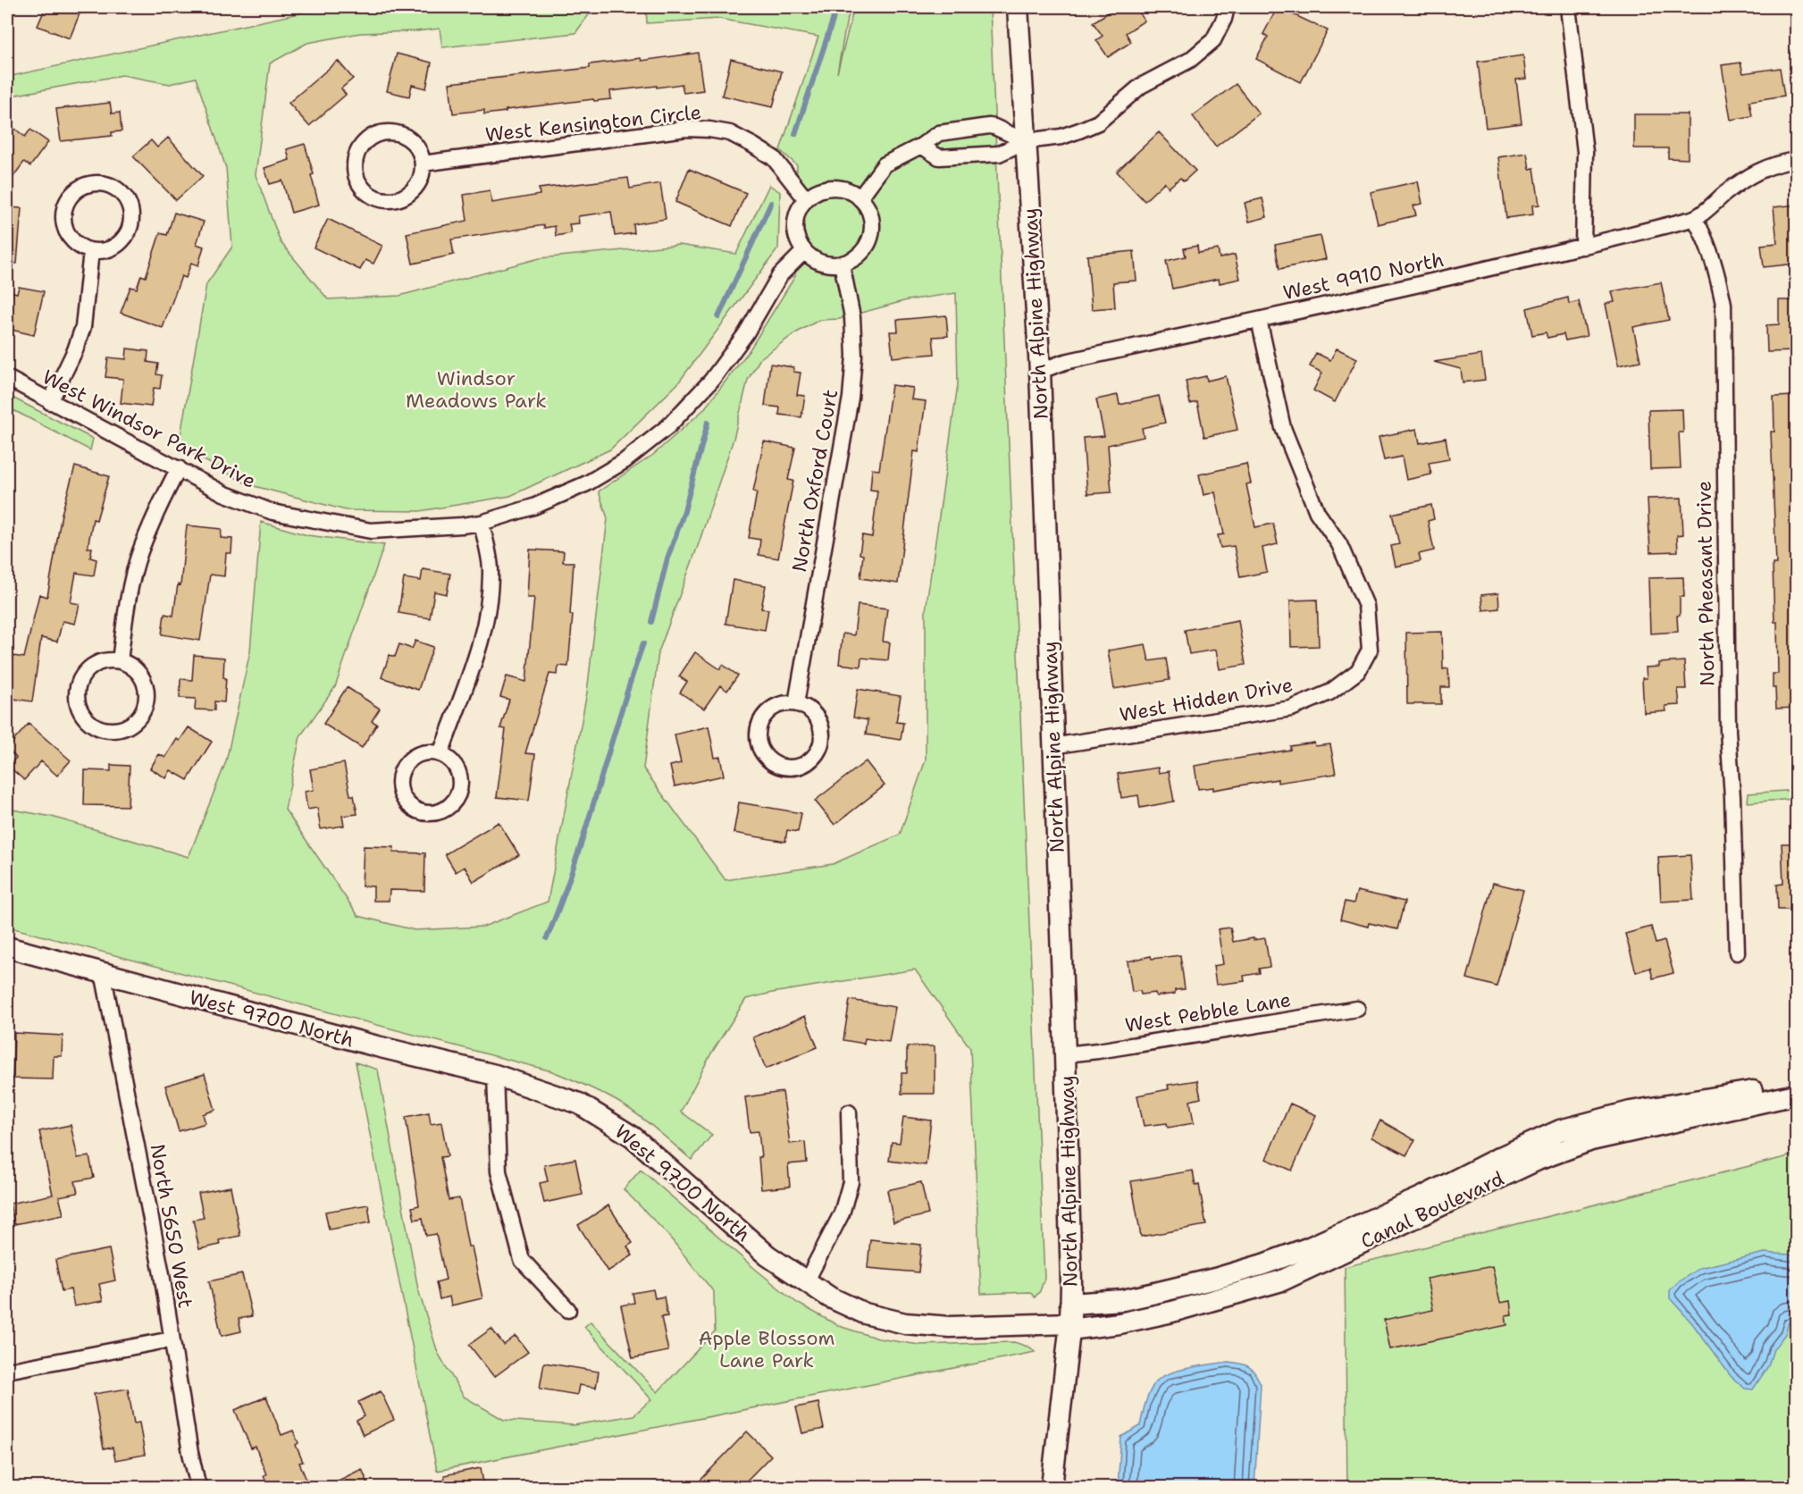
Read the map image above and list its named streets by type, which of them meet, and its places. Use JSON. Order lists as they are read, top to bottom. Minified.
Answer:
{"streets":{"main road":["North Alpine Highway","West 9700 North","Canal Boulevard"],"street":["West Kensington Circle","West 9910 North","West Windsor Park Drive","North Oxford Court","North Pheasant Drive","West Hidden Drive","West Pebble Lane","North 5650 West"]},"crossings":[["West Kensington Circle","West Windsor Park Drive"],["West Kensington Circle","North Oxford Court"],["West 9910 North","North Alpine Highway"],["West 9910 North","North Pheasant Drive"],["West 9910 North","West Hidden Drive"],["North Alpine Highway","West Hidden Drive"],["North Alpine Highway","West Pebble Lane"],["North Alpine Highway","West 9700 North"],["North Alpine Highway","Canal Boulevard"],["West Windsor Park Drive","North Oxford Court"],["West 9700 North","Canal Boulevard"],["West 9700 North","North 5650 West"]],"parks":["Windsor Meadows Park","Apple Blossom Lane Park"]}
